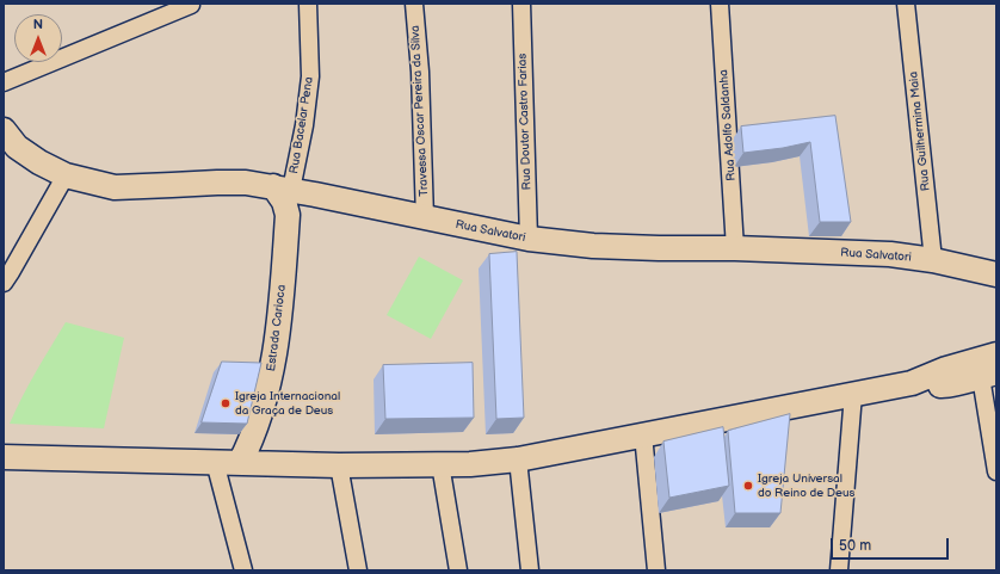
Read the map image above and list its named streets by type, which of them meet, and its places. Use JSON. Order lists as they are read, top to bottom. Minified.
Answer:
{"streets":{"main road":["Rua Salvatori","Estrada Carioca"],"street":["Travessa Oscar Pereira da Silva","Rua Doutor Castro Farias","Rua Bacelar Pena","Rua Adolfo Saldanha","Rua Guilhermina Maia"]},"crossings":[["Travessa Oscar Pereira da Silva","Rua Salvatori"],["Rua Doutor Castro Farias","Rua Salvatori"],["Rua Bacelar Pena","Rua Salvatori"],["Rua Bacelar Pena","Estrada Carioca"],["Rua Adolfo Saldanha","Rua Salvatori"],["Rua Guilhermina Maia","Rua Salvatori"],["Rua Salvatori","Estrada Carioca"]],"places":["Igreja Internacional da Graça de Deus","Igreja Universal do Reino de Deus"],"scale_bar":"50 m","north":"top"}
